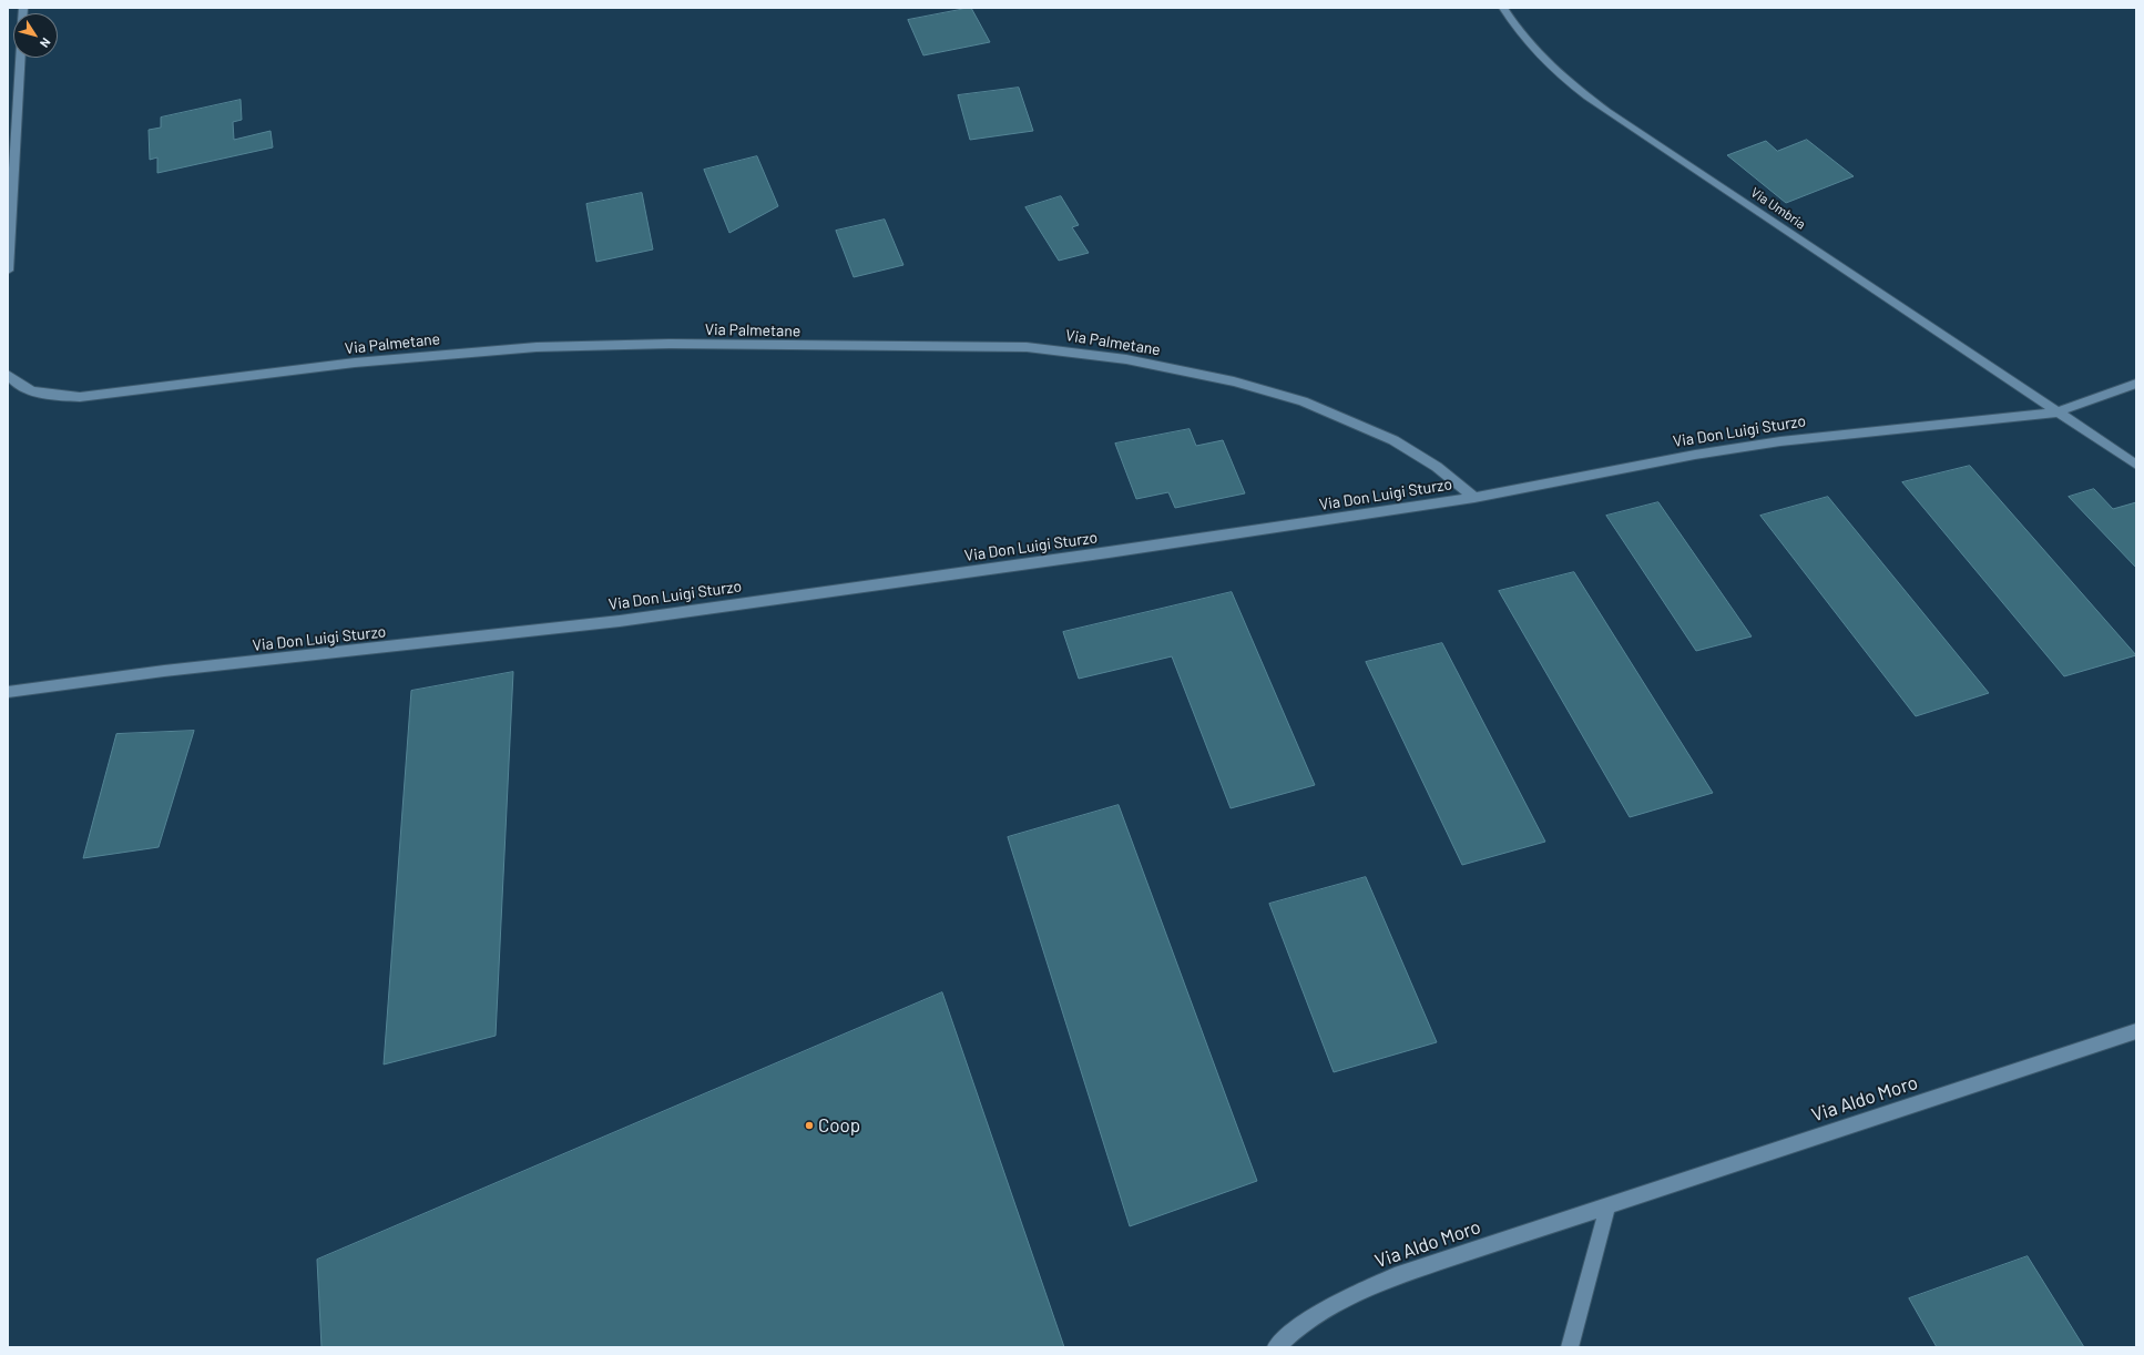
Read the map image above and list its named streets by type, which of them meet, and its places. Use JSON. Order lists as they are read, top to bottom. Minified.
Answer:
{"streets":{"street":["Via Umbria","Via Palmetane","Via Don Luigi Sturzo","Via Aldo Moro"]},"crossings":[["Via Umbria","Via Don Luigi Sturzo"],["Via Palmetane","Via Don Luigi Sturzo"]],"places":["Coop"],"north":"bottom right"}
